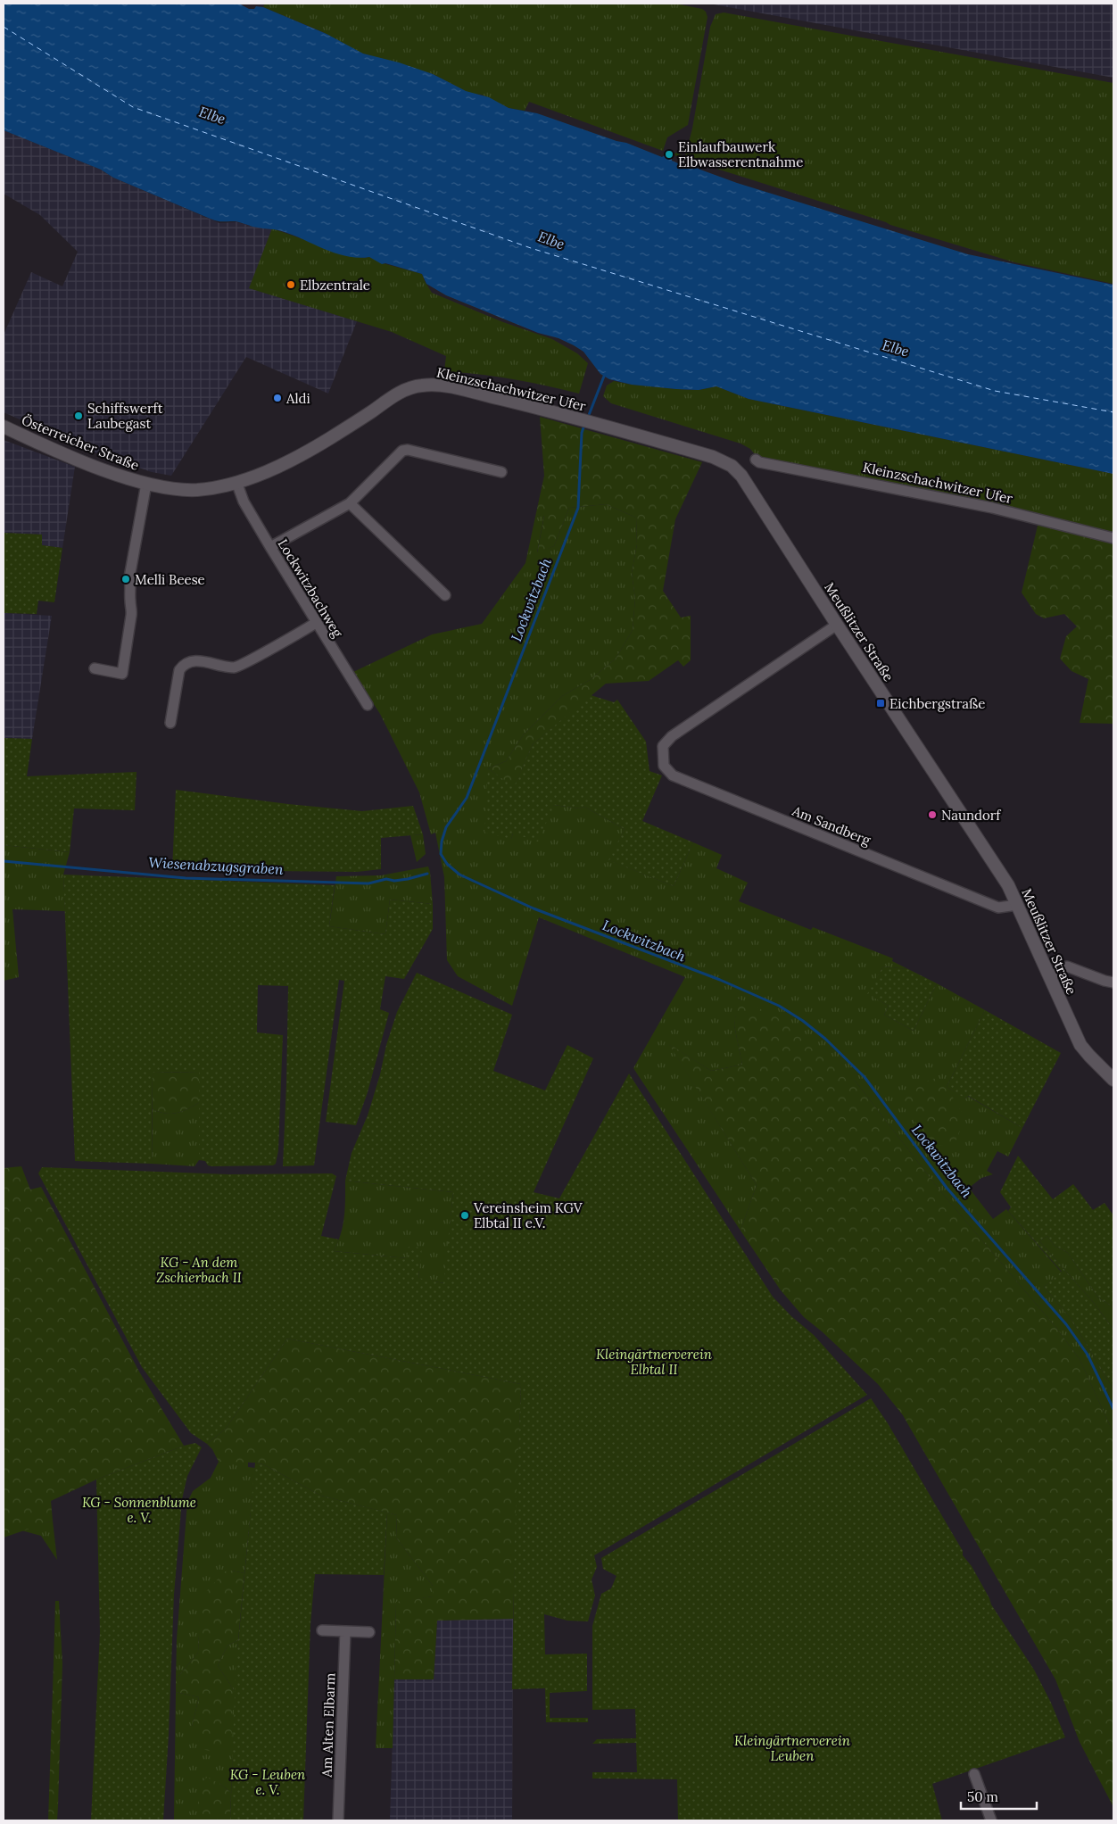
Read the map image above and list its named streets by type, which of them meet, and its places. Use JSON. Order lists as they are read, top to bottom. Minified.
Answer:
{"streets":{"street":["Kleinzschachwitzer Ufer","Österreicher Straße","Lockwitzbachweg","Meußlitzer Straße","Am Sandberg","Am Alten Elbarm"]},"crossings":[["Kleinzschachwitzer Ufer","Österreicher Straße"],["Kleinzschachwitzer Ufer","Lockwitzbachweg"],["Kleinzschachwitzer Ufer","Meußlitzer Straße"],["Meußlitzer Straße","Am Sandberg"]],"water":["Elbe","Lockwitzbach","Wiesenabzugsgraben"],"parks":["KG - An dem Zschierbach II","Kleingärtnerverein Elbtal II","KG - Sonnenblume e. V.","Kleingärtnerverein Leuben","KG - Leuben e. V."],"places":{"other":["Einlaufbauwerk Elbwasserentnahme","Elbzentrale","Aldi","Schiffswerft Laubegast","Melli Beese","Naundorf","Vereinsheim KGV Elbtal II e.V."],"transit":["Eichbergstraße"]},"scale_bar":"50 m"}
